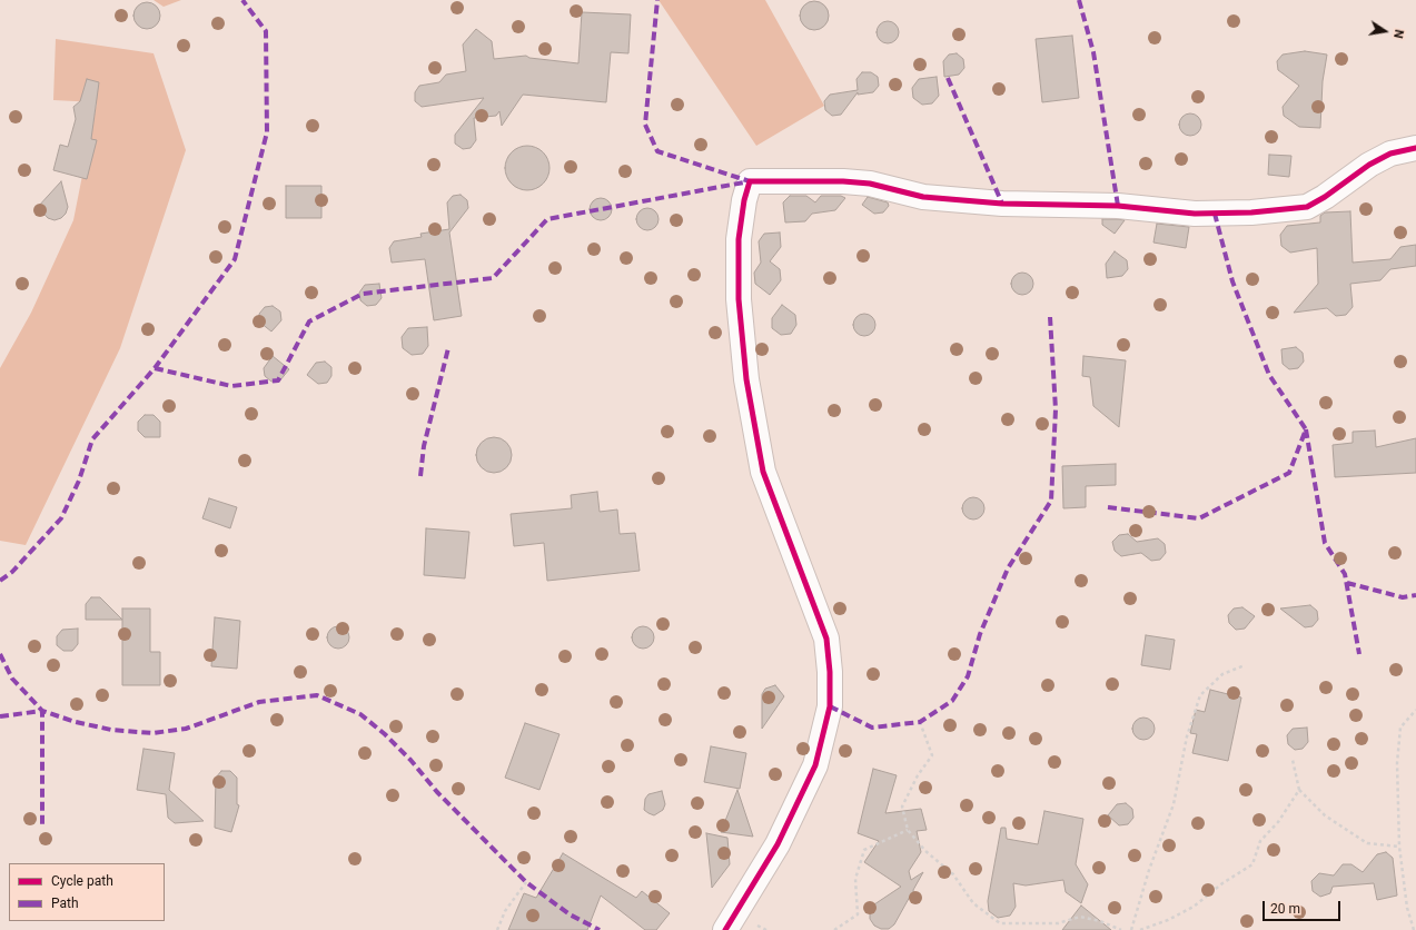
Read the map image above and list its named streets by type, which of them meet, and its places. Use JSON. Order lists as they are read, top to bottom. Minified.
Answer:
{"legend":["Cycle path","Path"],"scale_bar":"20 m","north":"right"}
